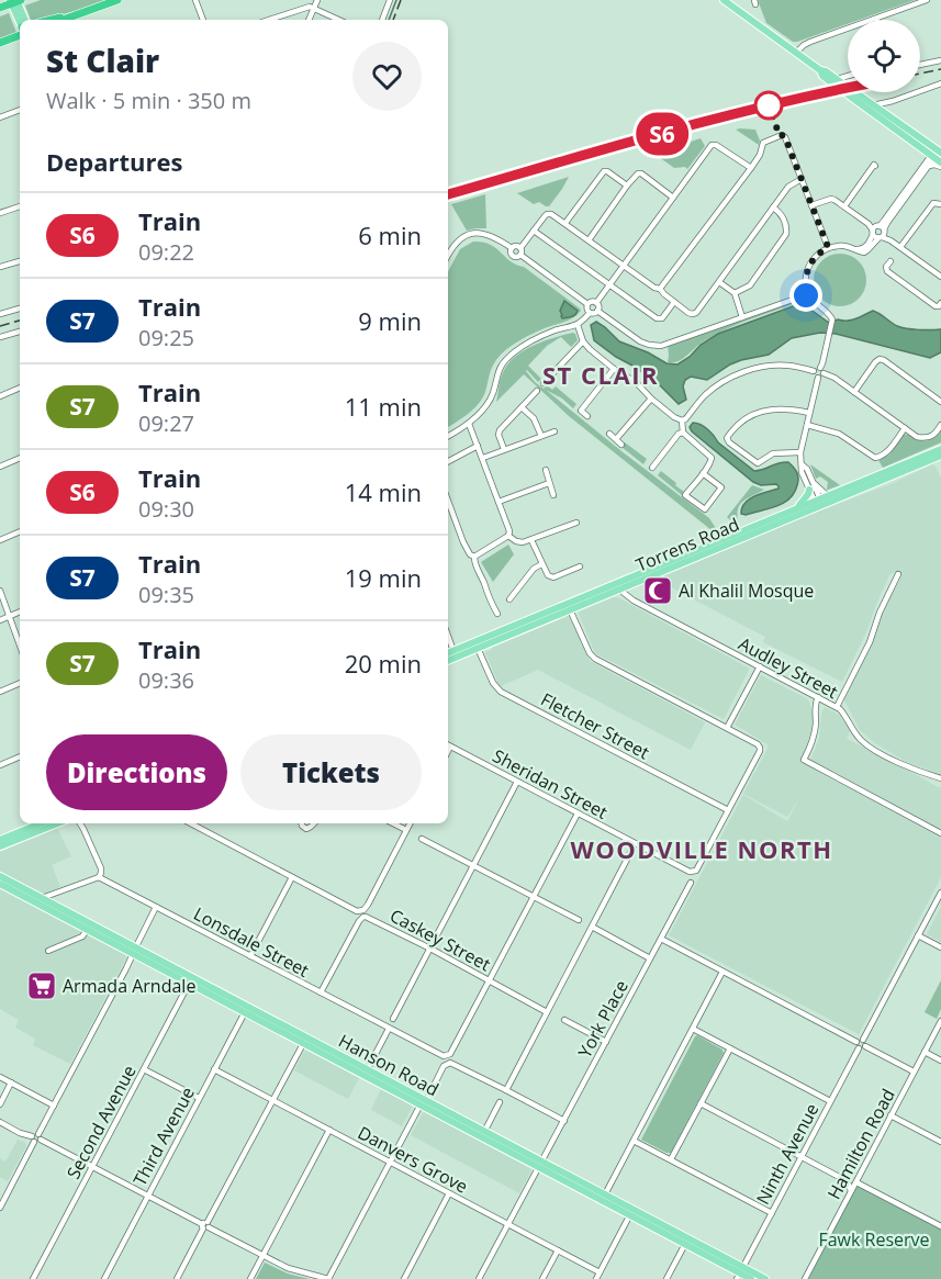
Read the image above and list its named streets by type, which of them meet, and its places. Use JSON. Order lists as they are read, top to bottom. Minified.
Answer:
{"streets":{"main road":["Torrens Road","Hanson Road"],"street":["Audley Street","Fletcher Street","Sheridan Street","Caskey Street","Lonsdale Street","York Place","Second Avenue","Third Avenue","Hamilton Road","Ninth Avenue","Danvers Grove"]},"crossings":[["Torrens Road","Audley Street"],["Torrens Road","Fletcher Street"],["Fletcher Street","Sheridan Street"],["Caskey Street","Lonsdale Street"],["York Place","Hanson Road"],["York Place","Danvers Grove"],["Hanson Road","Second Avenue"],["Hanson Road","Third Avenue"],["Hanson Road","Ninth Avenue"],["Third Avenue","Danvers Grove"]],"districts":["ST CLAIR","WOODVILLE NORTH"],"parks":["Fawk Reserve"],"places":{"mosque":["Al Khalil Mosque"],"supermarket":["Armada Arndale"]},"page":{"on_map":"S6","heading":[["St Clair","Walk · 5 min · 350 m"],"Departures"],"list":[{"mark":"S6","name":"Train","note":"09:22","value":"6 min"},{"mark":"S7","name":"Train","note":"09:25","value":"9 min"},{"mark":"S7","name":"Train","note":"09:27","value":"11 min"},{"mark":"S6","name":"Train","note":"09:30","value":"14 min"},{"mark":"S7","name":"Train","note":"09:35","value":"19 min"},{"mark":"S7","name":"Train","note":"09:36","value":"20 min"}],"buttons":["Directions","Tickets"]}}
